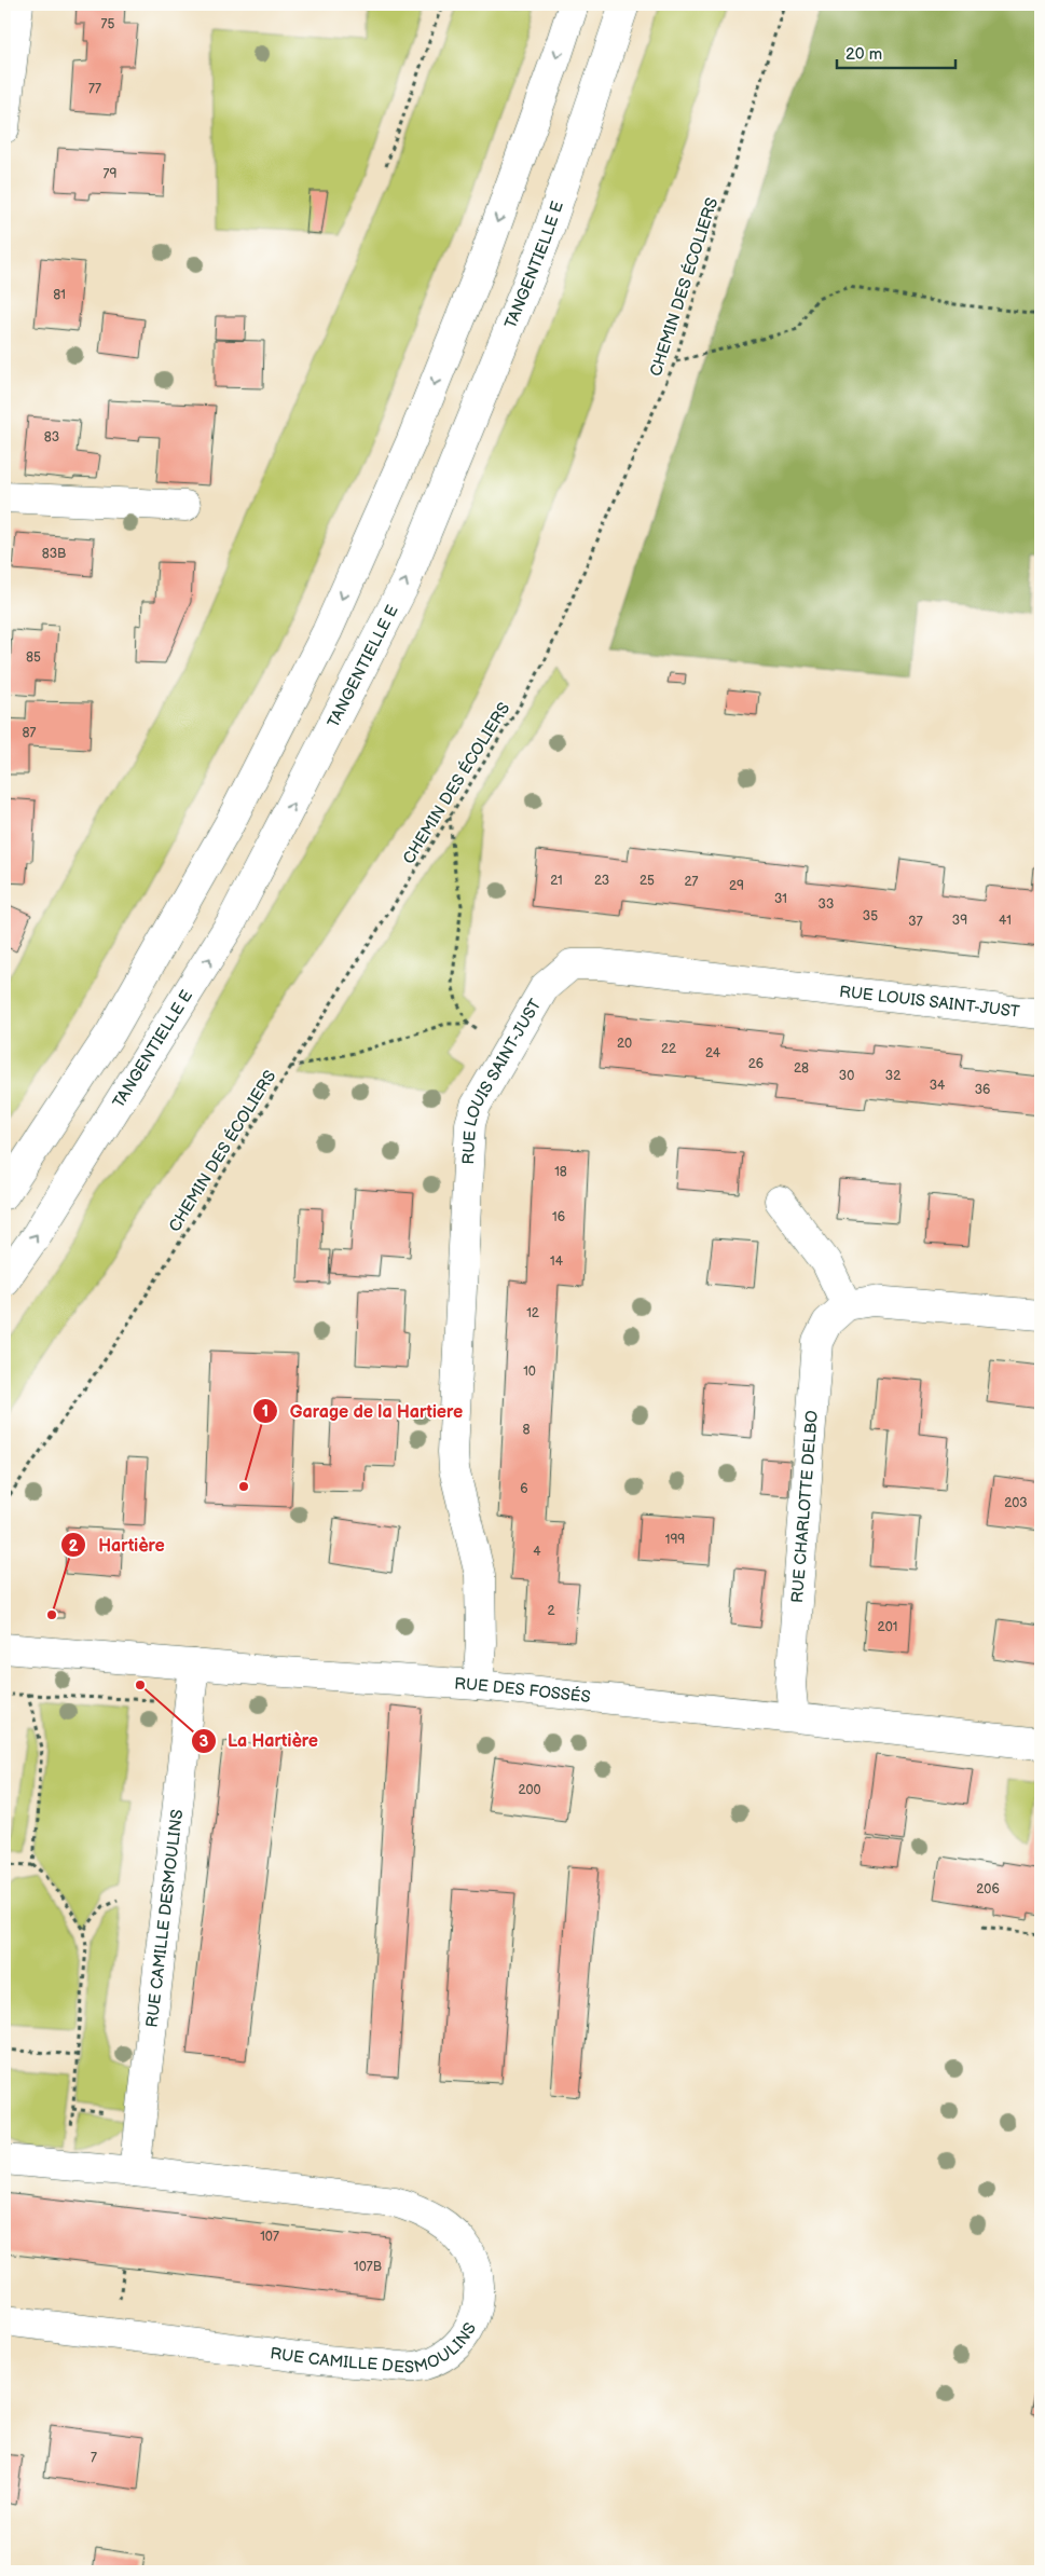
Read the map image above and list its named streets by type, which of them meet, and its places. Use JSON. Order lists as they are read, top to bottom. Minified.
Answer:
{"streets":{"street":["TANGENTIELLE E","RUE LOUIS SAINT-JUST","RUE CHARLOTTE DELBO","RUE DES FOSSÉS","RUE CAMILLE DESMOULINS"],"path":["CHEMIN DES ÉCOLIERS"]},"crossings":[["RUE LOUIS SAINT-JUST","RUE DES FOSSÉS"],["RUE CHARLOTTE DELBO","RUE DES FOSSÉS"],["RUE DES FOSSÉS","RUE CAMILLE DESMOULINS"]],"places":["Garage de la Hartiere","Hartière","La Hartière"],"house_numbers":["75","77","79","81","83","83B","85","87","21","23","25","27","29","31","33","35","39","41","37","20","22","24","26","28","30","32","34","36","18","16","14","12","10","8","6","203","199","4","2","201","200","206","107","107B","7"],"scale_bar":"20 m"}
